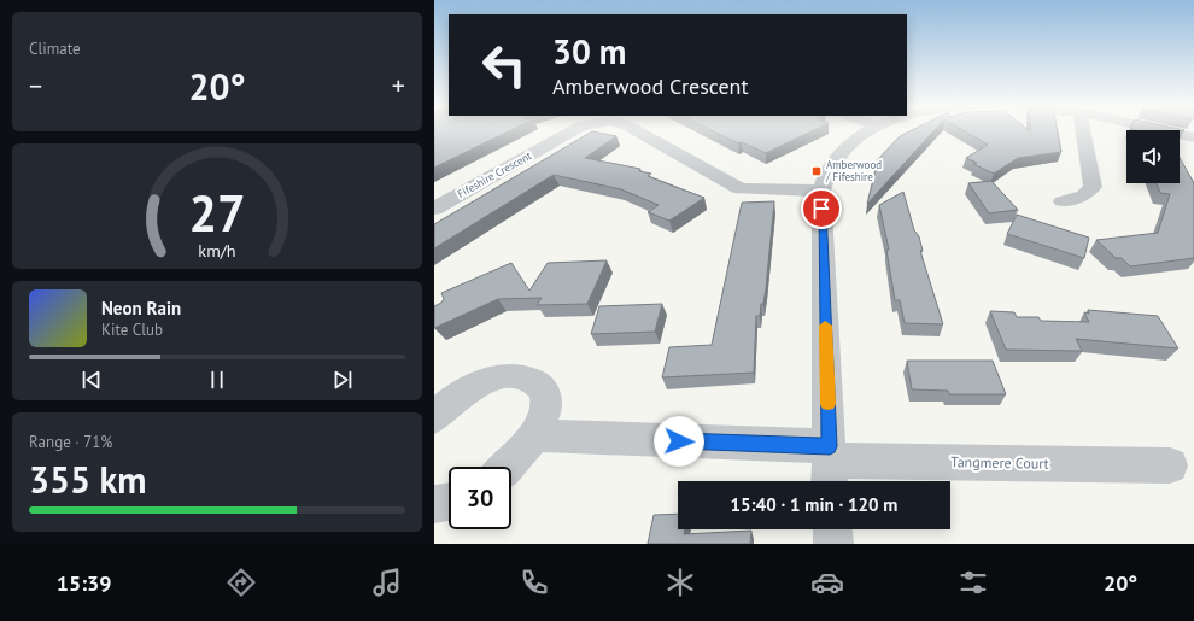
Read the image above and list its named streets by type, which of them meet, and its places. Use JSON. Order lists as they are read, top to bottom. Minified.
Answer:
{"streets":{"street":["Fifeshire Crescent","Tangmere Court"]},"places":{"transit":["Amberwood / Fifeshire"]},"page":{"tile":["Climate",["Range · 71%","355 km"]],"turn":["30 m","Amberwood Crescent"],"heat":["−","20°","+"],"song":["Neon Rain","Kite Club"],"limit":"30","trip":"15:40 · 1 min · 120 m","tabs":["15:39","20°"],"gauge":["27","km/h"]}}
